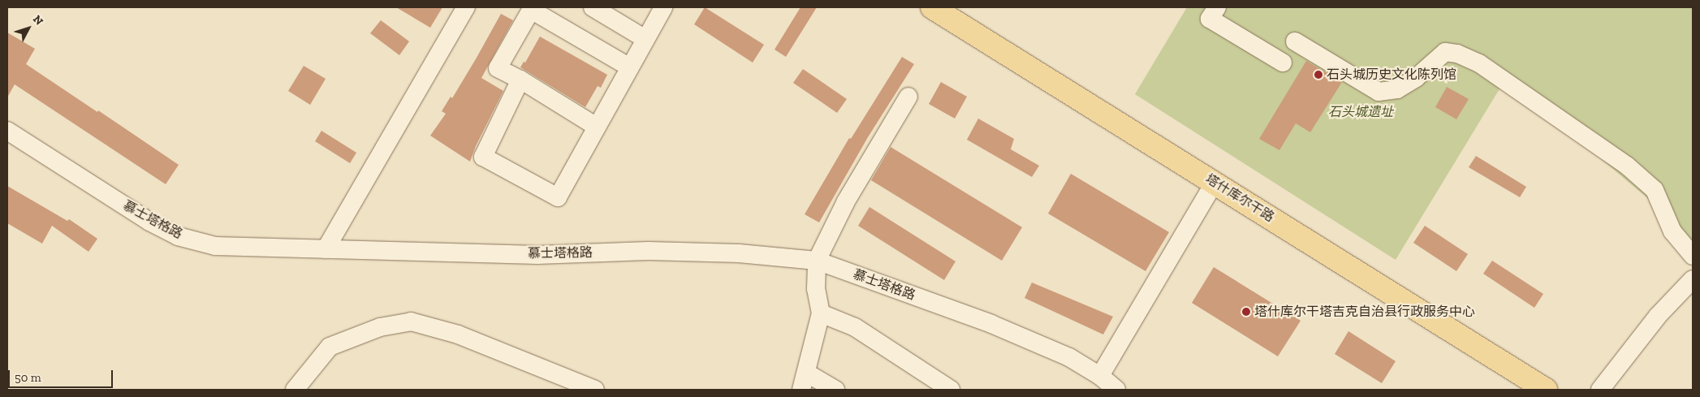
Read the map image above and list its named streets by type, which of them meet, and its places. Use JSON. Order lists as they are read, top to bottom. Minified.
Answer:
{"streets":{"main road":["塔什库尔干路"],"street":["慕士塔格路"]},"parks":["石头城遗址"],"places":["石头城历史文化陈列馆","塔什库尔干塔吉克自治县行政服务中心"],"scale_bar":"50 m","north":"top right"}
